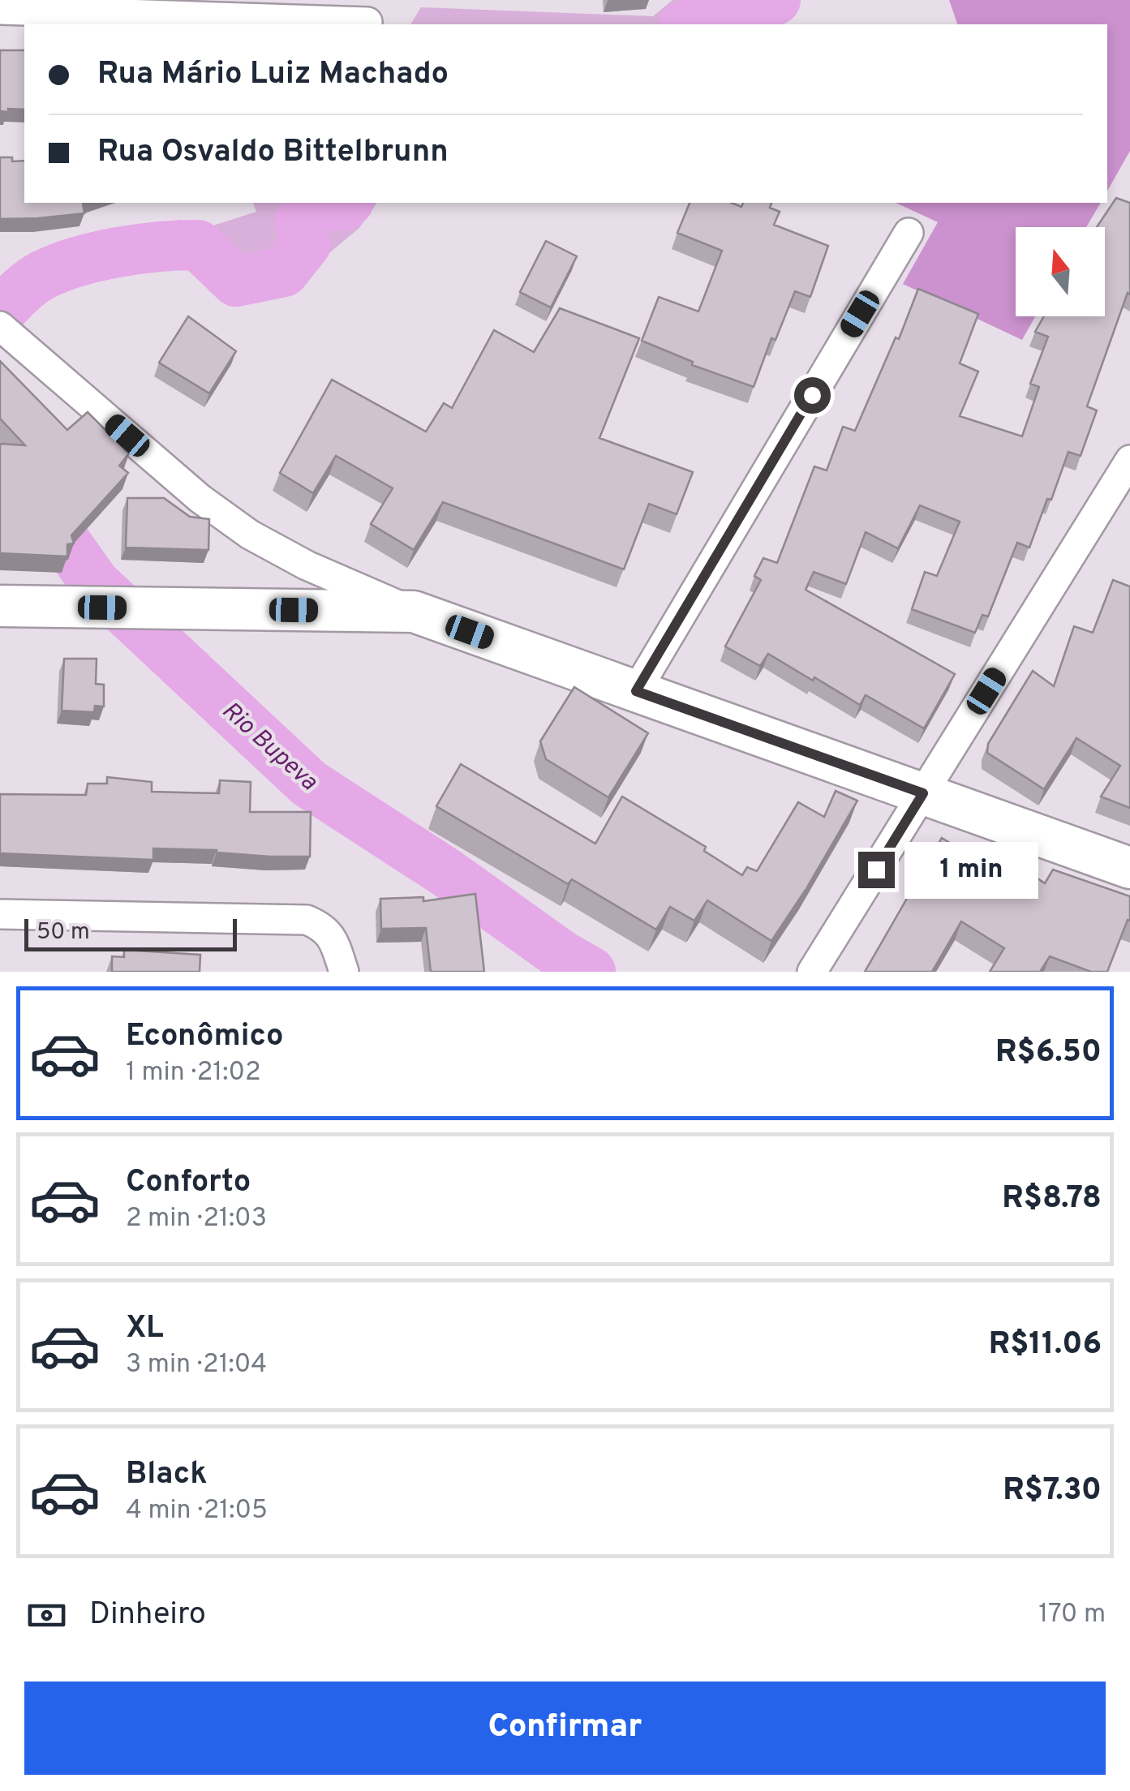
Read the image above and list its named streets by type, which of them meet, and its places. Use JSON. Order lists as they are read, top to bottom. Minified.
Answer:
{"water":["Rio Bupeva"],"scale_bar":"50 m","north":"top","page":{"banner":["Rua Mário Luiz Machado","Rua Osvaldo Bittelbrunn"],"bubble":"1 min","scale":"50 m","list":[{"name":"Econômico","note":"1 min · 21:02","value":"R$6.50"},{"name":"Conforto","note":"2 min · 21:03","value":"R$8.78"},{"name":"XL","note":"3 min · 21:04","value":"R$11.06"},{"name":"Black","note":"4 min · 21:05","value":"R$7.30"}],"pay":["Dinheiro","170 m"],"buttons":"Confirmar"}}
